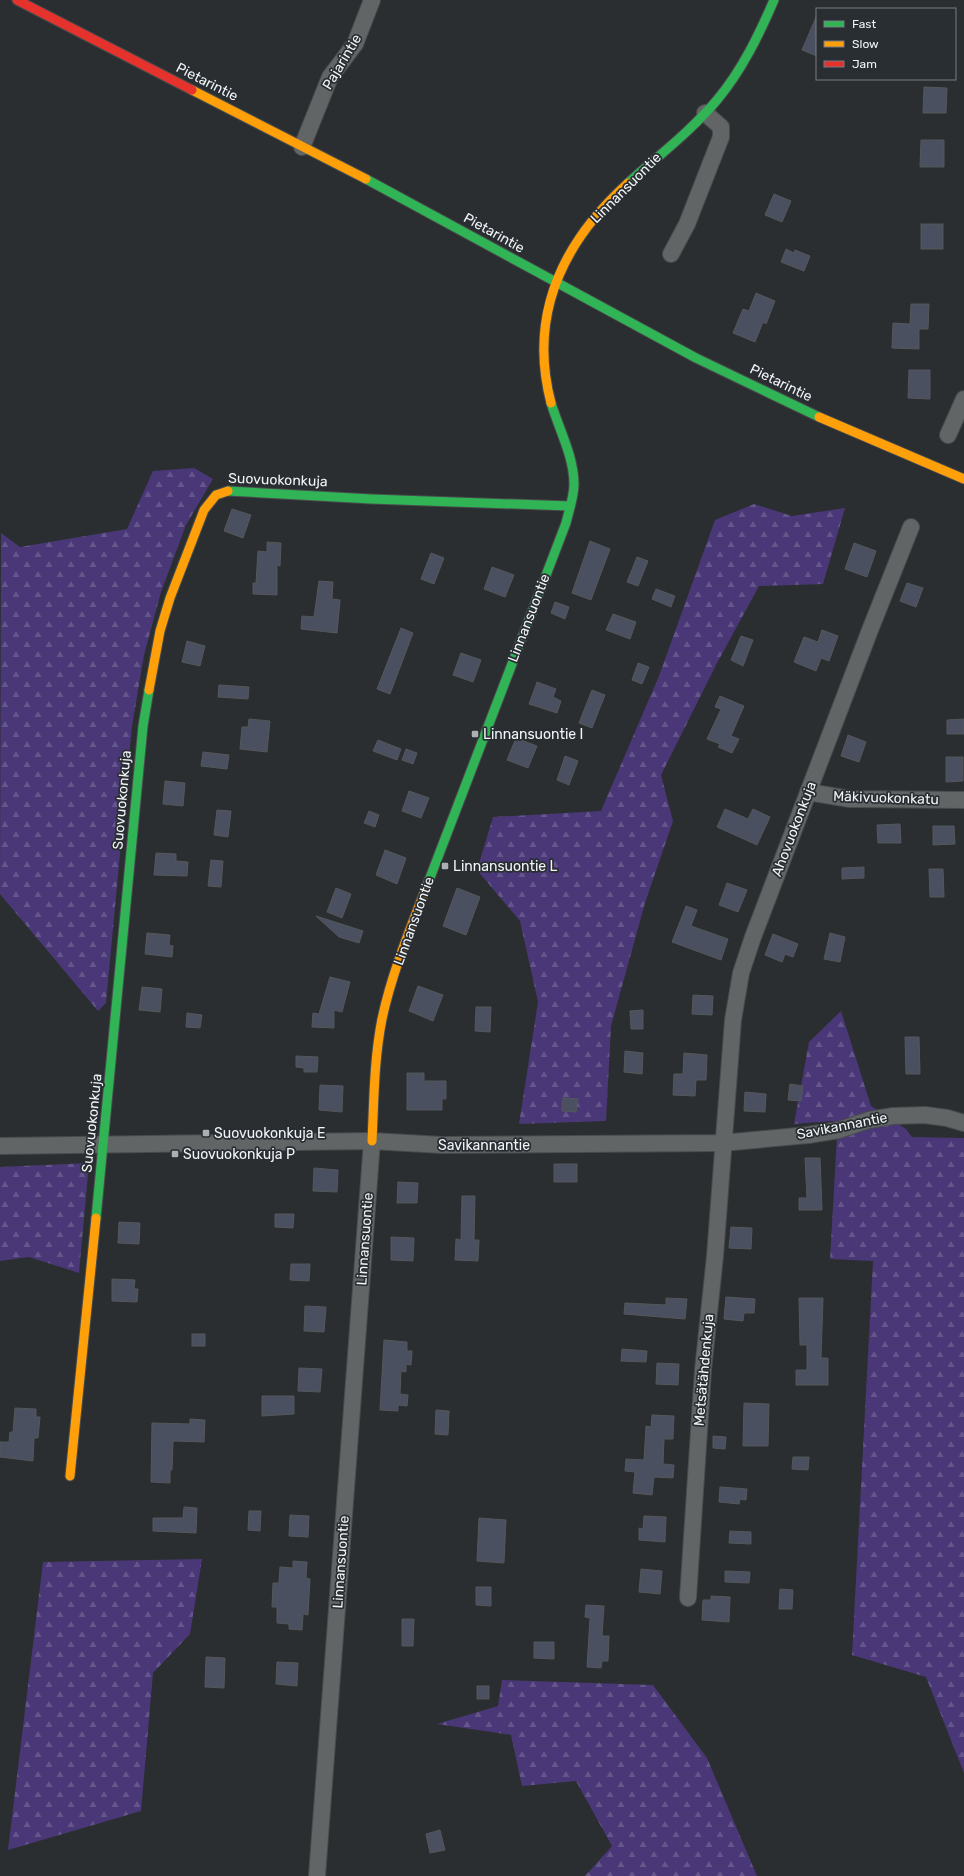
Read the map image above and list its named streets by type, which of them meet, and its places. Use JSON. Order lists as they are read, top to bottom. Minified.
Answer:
{"streets":{"street":["Pajarintie","Pietarintie","Linnansuontie","Suovuokonkuja","Mäkivuokonkatu","Ahovuokonkuja","Savikannantie","Metsätähdenkuja"]},"crossings":[["Pajarintie","Pietarintie"],["Pietarintie","Linnansuontie"],["Linnansuontie","Suovuokonkuja"],["Linnansuontie","Savikannantie"],["Suovuokonkuja","Savikannantie"],["Mäkivuokonkatu","Ahovuokonkuja"],["Ahovuokonkuja","Savikannantie"],["Ahovuokonkuja","Metsätähdenkuja"],["Savikannantie","Metsätähdenkuja"]],"places":{"transit":["Linnansuontie I","Linnansuontie L","Suovuokonkuja E","Suovuokonkuja P"]},"legend":["Fast","Slow","Jam"]}
